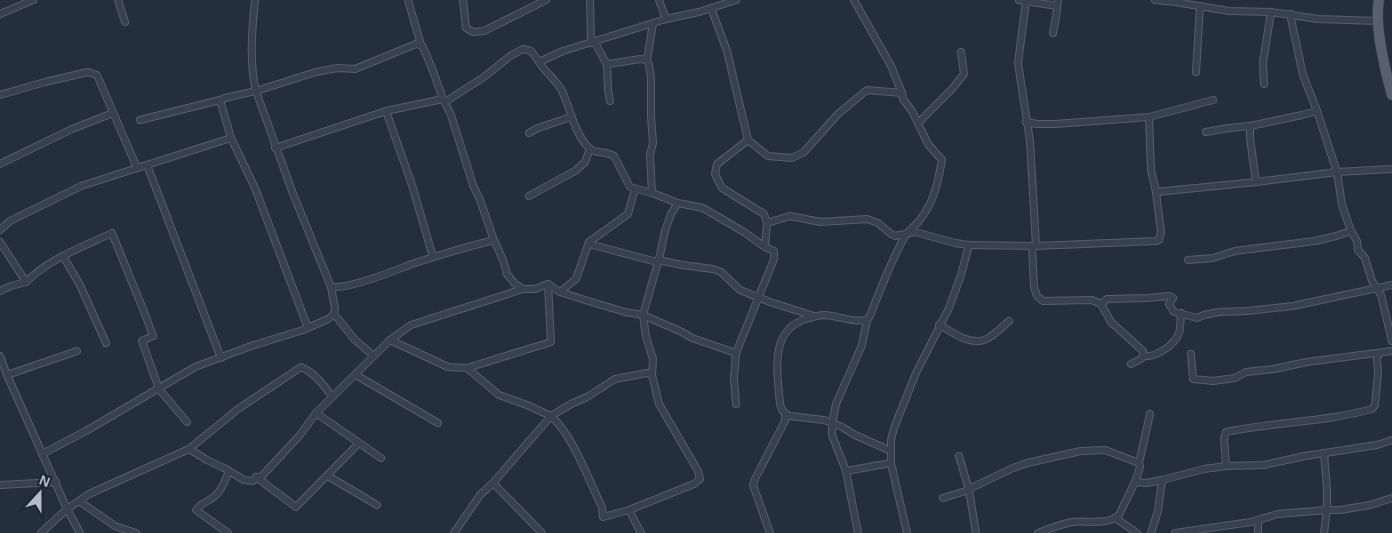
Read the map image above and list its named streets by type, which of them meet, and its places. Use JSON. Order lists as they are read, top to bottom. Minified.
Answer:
{"north":"top"}
